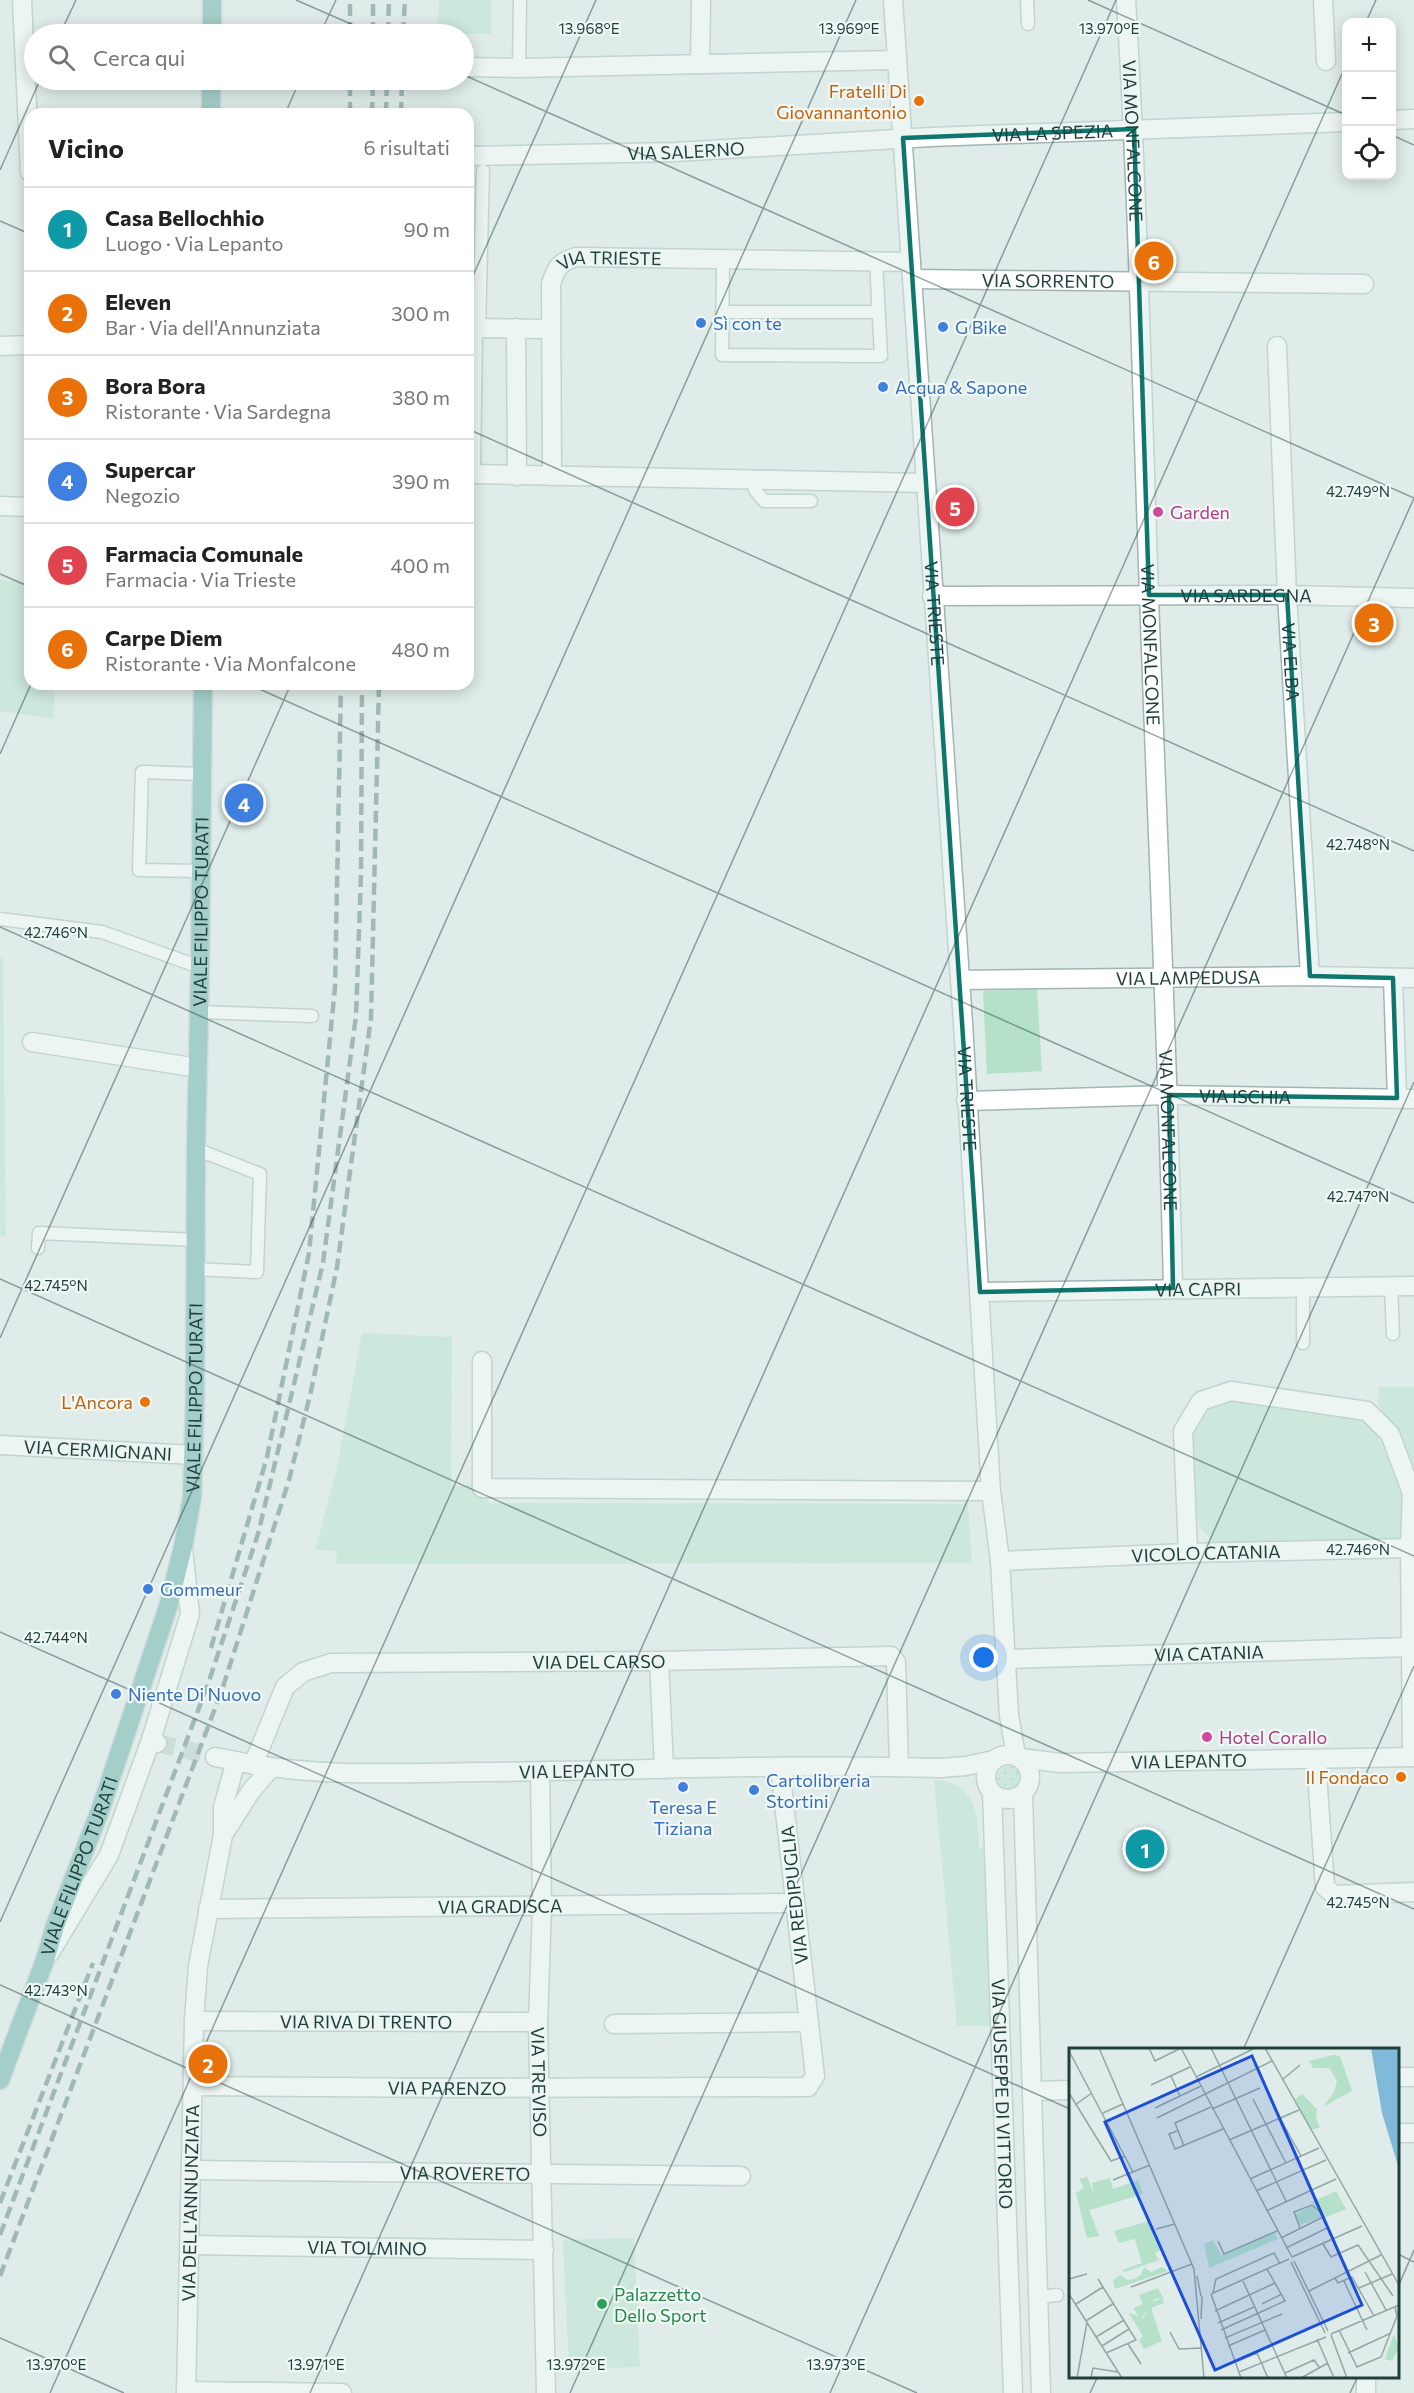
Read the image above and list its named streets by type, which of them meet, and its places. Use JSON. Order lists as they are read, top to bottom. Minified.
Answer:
{"streets":{"main road":["VIALE FILIPPO TURATI"],"street":["VIA LA SPEZIA","VIA MONFALCONE","VIA SALERNO","VIA TRIESTE","VIA SORRENTO","VIA SARDEGNA","VIA ELBA","VIA LAMPEDUSA","VIA ISCHIA","VIA CAPRI","VIA CERMIGNANI","VICOLO CATANIA","VIA CATANIA","VIA DEL CARSO","VIA LEPANTO","VIA REDIPUGLIA","VIA GRADISCA","VIA RIVA DI TRENTO","VIA TREVISO","VIA PARENZO","VIA GIUSEPPE DI VITTORIO","VIA ROVERETO","VIA DELL'ANNUNZIATA","VIA TOLMINO"]},"crossings":[["VIA LA SPEZIA","VIA MONFALCONE"],["VIA LA SPEZIA","VIA SALERNO"],["VIA LA SPEZIA","VIA TRIESTE"],["VIA MONFALCONE","VIA SORRENTO"],["VIA MONFALCONE","VIA SARDEGNA"],["VIA MONFALCONE","VIA LAMPEDUSA"],["VIA MONFALCONE","VIA ISCHIA"],["VIA MONFALCONE","VIA CAPRI"],["VIA SALERNO","VIA TRIESTE"],["VIA TRIESTE","VIA SORRENTO"],["VIA TRIESTE","VIA SARDEGNA"],["VIA TRIESTE","VIA LAMPEDUSA"],["VIA TRIESTE","VIA ISCHIA"],["VIA TRIESTE","VIA CAPRI"],["VIA TRIESTE","VICOLO CATANIA"],["VIA TRIESTE","VIA CATANIA"],["VIA TRIESTE","VIA LEPANTO"],["VIA TRIESTE","VIA GIUSEPPE DI VITTORIO"],["VIA SARDEGNA","VIA ELBA"],["VIA ELBA","VIA LAMPEDUSA"],["VIALE FILIPPO TURATI","VIA CERMIGNANI"],["VIA DEL CARSO","VIA LEPANTO"],["VIA DEL CARSO","VIA DELL'ANNUNZIATA"],["VIA LEPANTO","VIA REDIPUGLIA"],["VIA LEPANTO","VIA TREVISO"],["VIA LEPANTO","VIA GIUSEPPE DI VITTORIO"],["VIA LEPANTO","VIA DELL'ANNUNZIATA"],["VIA REDIPUGLIA","VIA GRADISCA"],["VIA REDIPUGLIA","VIA PARENZO"],["VIA GRADISCA","VIA TREVISO"],["VIA GRADISCA","VIA DELL'ANNUNZIATA"],["VIA RIVA DI TRENTO","VIA TREVISO"],["VIA RIVA DI TRENTO","VIA DELL'ANNUNZIATA"],["VIA TREVISO","VIA PARENZO"],["VIA TREVISO","VIA ROVERETO"],["VIA TREVISO","VIA TOLMINO"],["VIA PARENZO","VIA DELL'ANNUNZIATA"],["VIA ROVERETO","VIA DELL'ANNUNZIATA"],["VIA DELL'ANNUNZIATA","VIA TOLMINO"]],"places":["Fratelli Di Giovannantonio","Sì con te","G Bike","Acqua & Sapone","Garden","L'Ancora","Gommeur","Niente Di Nuovo","Hotel Corallo","Il Fondaco","Teresa E Tiziana","Cartolibreria Stortini","Palazzetto Dello Sport"],"page":{"map_buttons":["+","−"],"search":"Cerca qui","heading":["Vicino","6 risultati"],"list":[{"mark":"1","name":"Casa Bellochhio","note":"Luogo · Via Lepanto","value":"90 m"},{"mark":"2","name":"Eleven","note":"Bar · Via dell'Annunziata","value":"300 m"},{"mark":"3","name":"Bora Bora","note":"Ristorante · Via Sardegna","value":"380 m"},{"mark":"4","name":"Supercar","note":"Negozio","value":"390 m"},{"mark":"5","name":"Farmacia Comunale","note":"Farmacia · Via Trieste","value":"400 m"},{"mark":"6","name":"Carpe Diem","note":"Ristorante · Via Monfalcone","value":"480 m"}],"pins":["6","5","3","4","1","2"]},"coordinates":["13.968°E","13.969°E","13.970°E","42.749°N","42.748°N","42.746°N","42.747°N","42.745°N","42.744°N","42.743°N","13.971°E","13.972°E","13.973°E"]}
